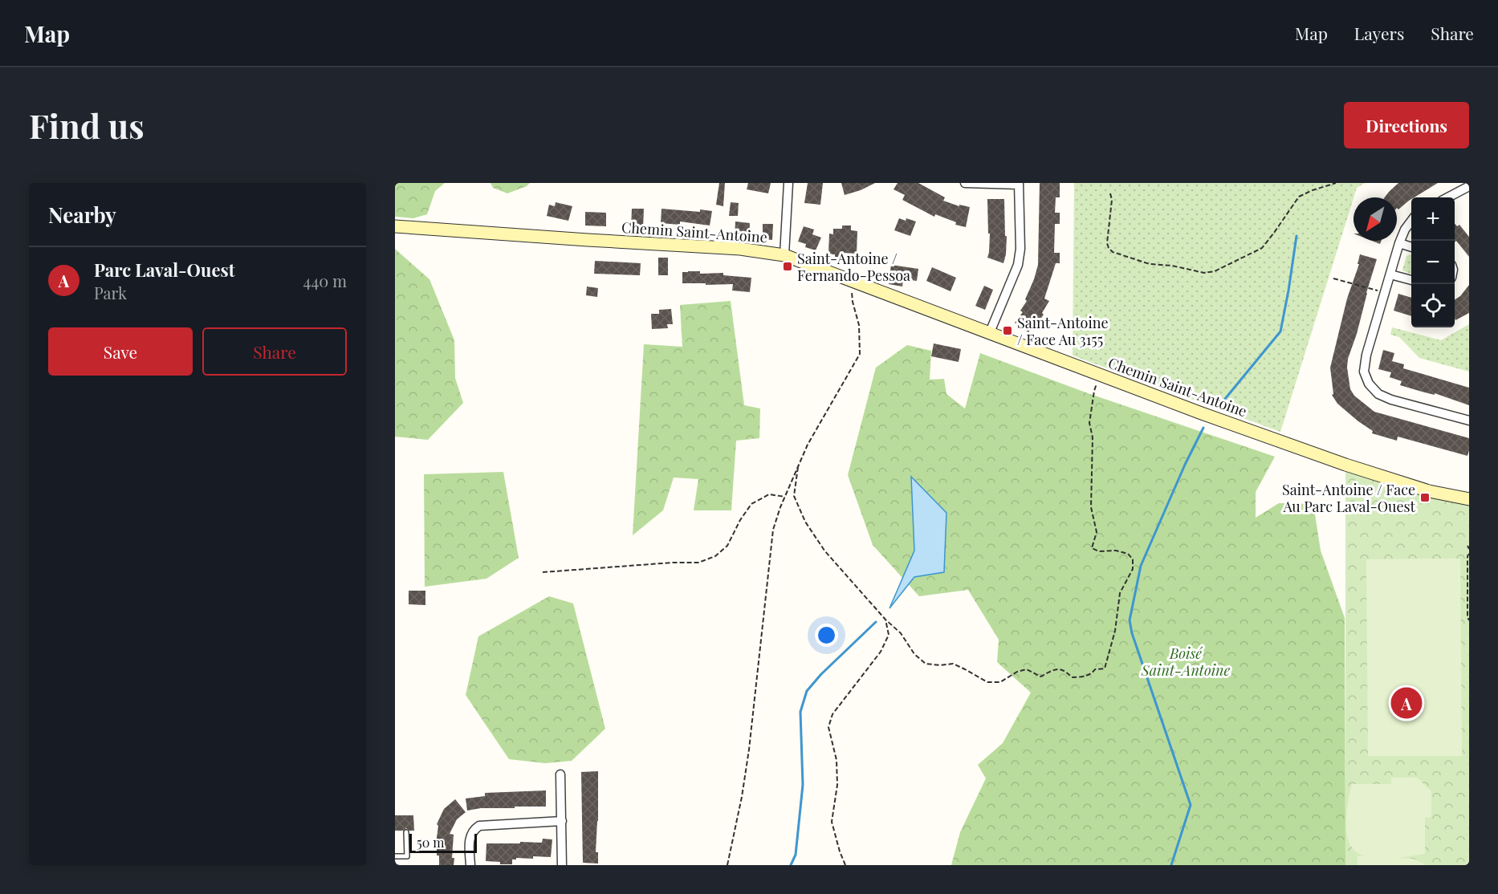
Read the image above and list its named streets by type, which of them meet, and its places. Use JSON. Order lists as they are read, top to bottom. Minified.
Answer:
{"streets":{"street":["Chemin Saint-Antoine"]},"parks":["Boisé Saint-Antoine"],"places":{"transit":["Saint-Antoine / Fernando-Pessoa","Saint-Antoine / Face Au 3155","Saint-Antoine / Face Au Parc Laval-Ouest"]},"scale_bar":"50 m","north":"bottom left","page":{"header":"Map","nav":["Map","Layers","Share"],"buttons":["Directions",["Save","Share"]],"title":"Find us","heading":"Nearby","map_buttons":["+","−"],"list":[{"mark":"A","name":"Parc Laval-Ouest","note":"Park","value":"440 m"}],"pins":"A","scale":"50 m"}}
